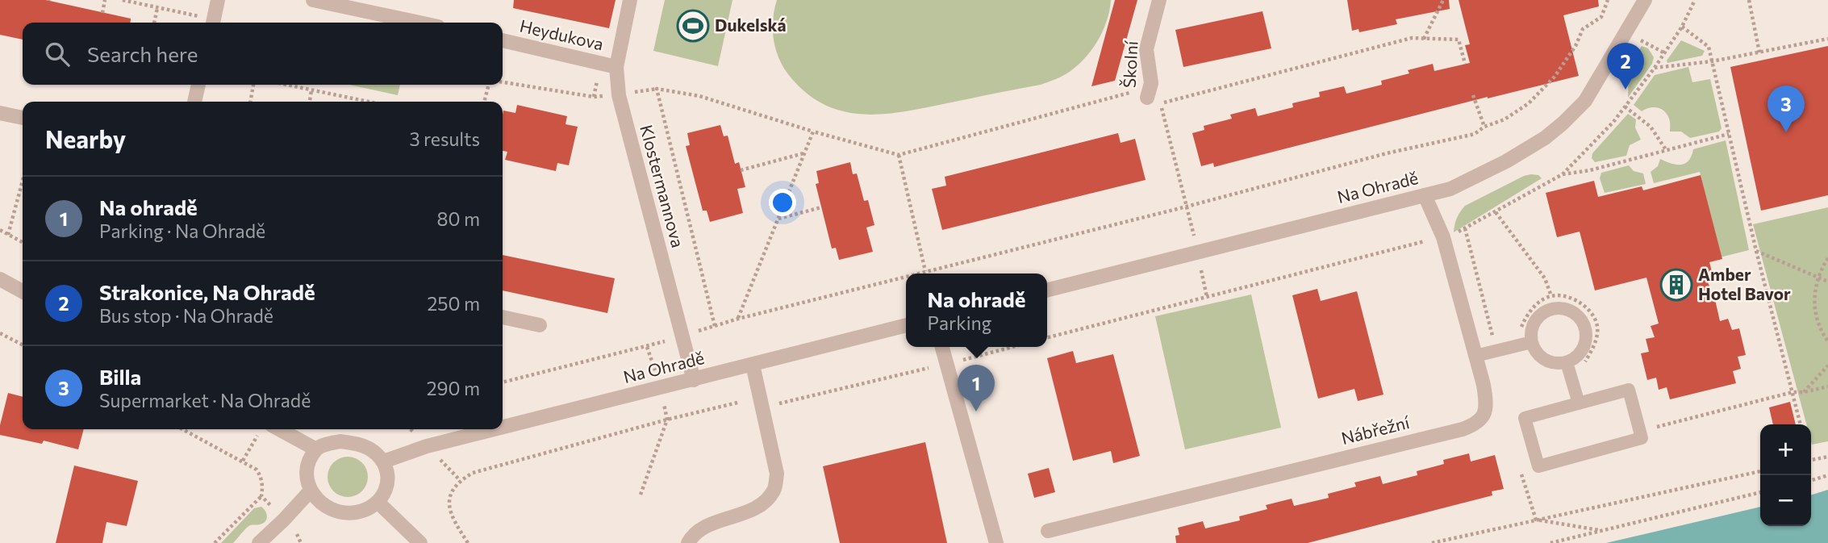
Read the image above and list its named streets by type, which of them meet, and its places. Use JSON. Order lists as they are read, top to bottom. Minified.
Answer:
{"streets":{"street":["Heydukova","Školní","Klostermannova","Na Ohradě","Nábřežní"]},"crossings":[["Heydukova","Klostermannova"],["Klostermannova","Na Ohradě"],["Na Ohradě","Nábřežní"]],"places":{"sports":["Dukelská"],"building":["Amber Hotel Bavor"]},"page":{"search":"Search here","pins":["2","3","1"],"heading":["Nearby","3 results"],"list":[{"mark":"1","name":"Na ohradě","note":"Parking · Na Ohradě","value":"80 m"},{"mark":"2","name":"Strakonice, Na Ohradě","note":"Bus stop · Na Ohradě","value":"250 m"},{"mark":"3","name":"Billa","note":"Supermarket · Na Ohradě","value":"290 m"}],"popup":["Na ohradě","Parking"],"map_buttons":["+","−"]}}
